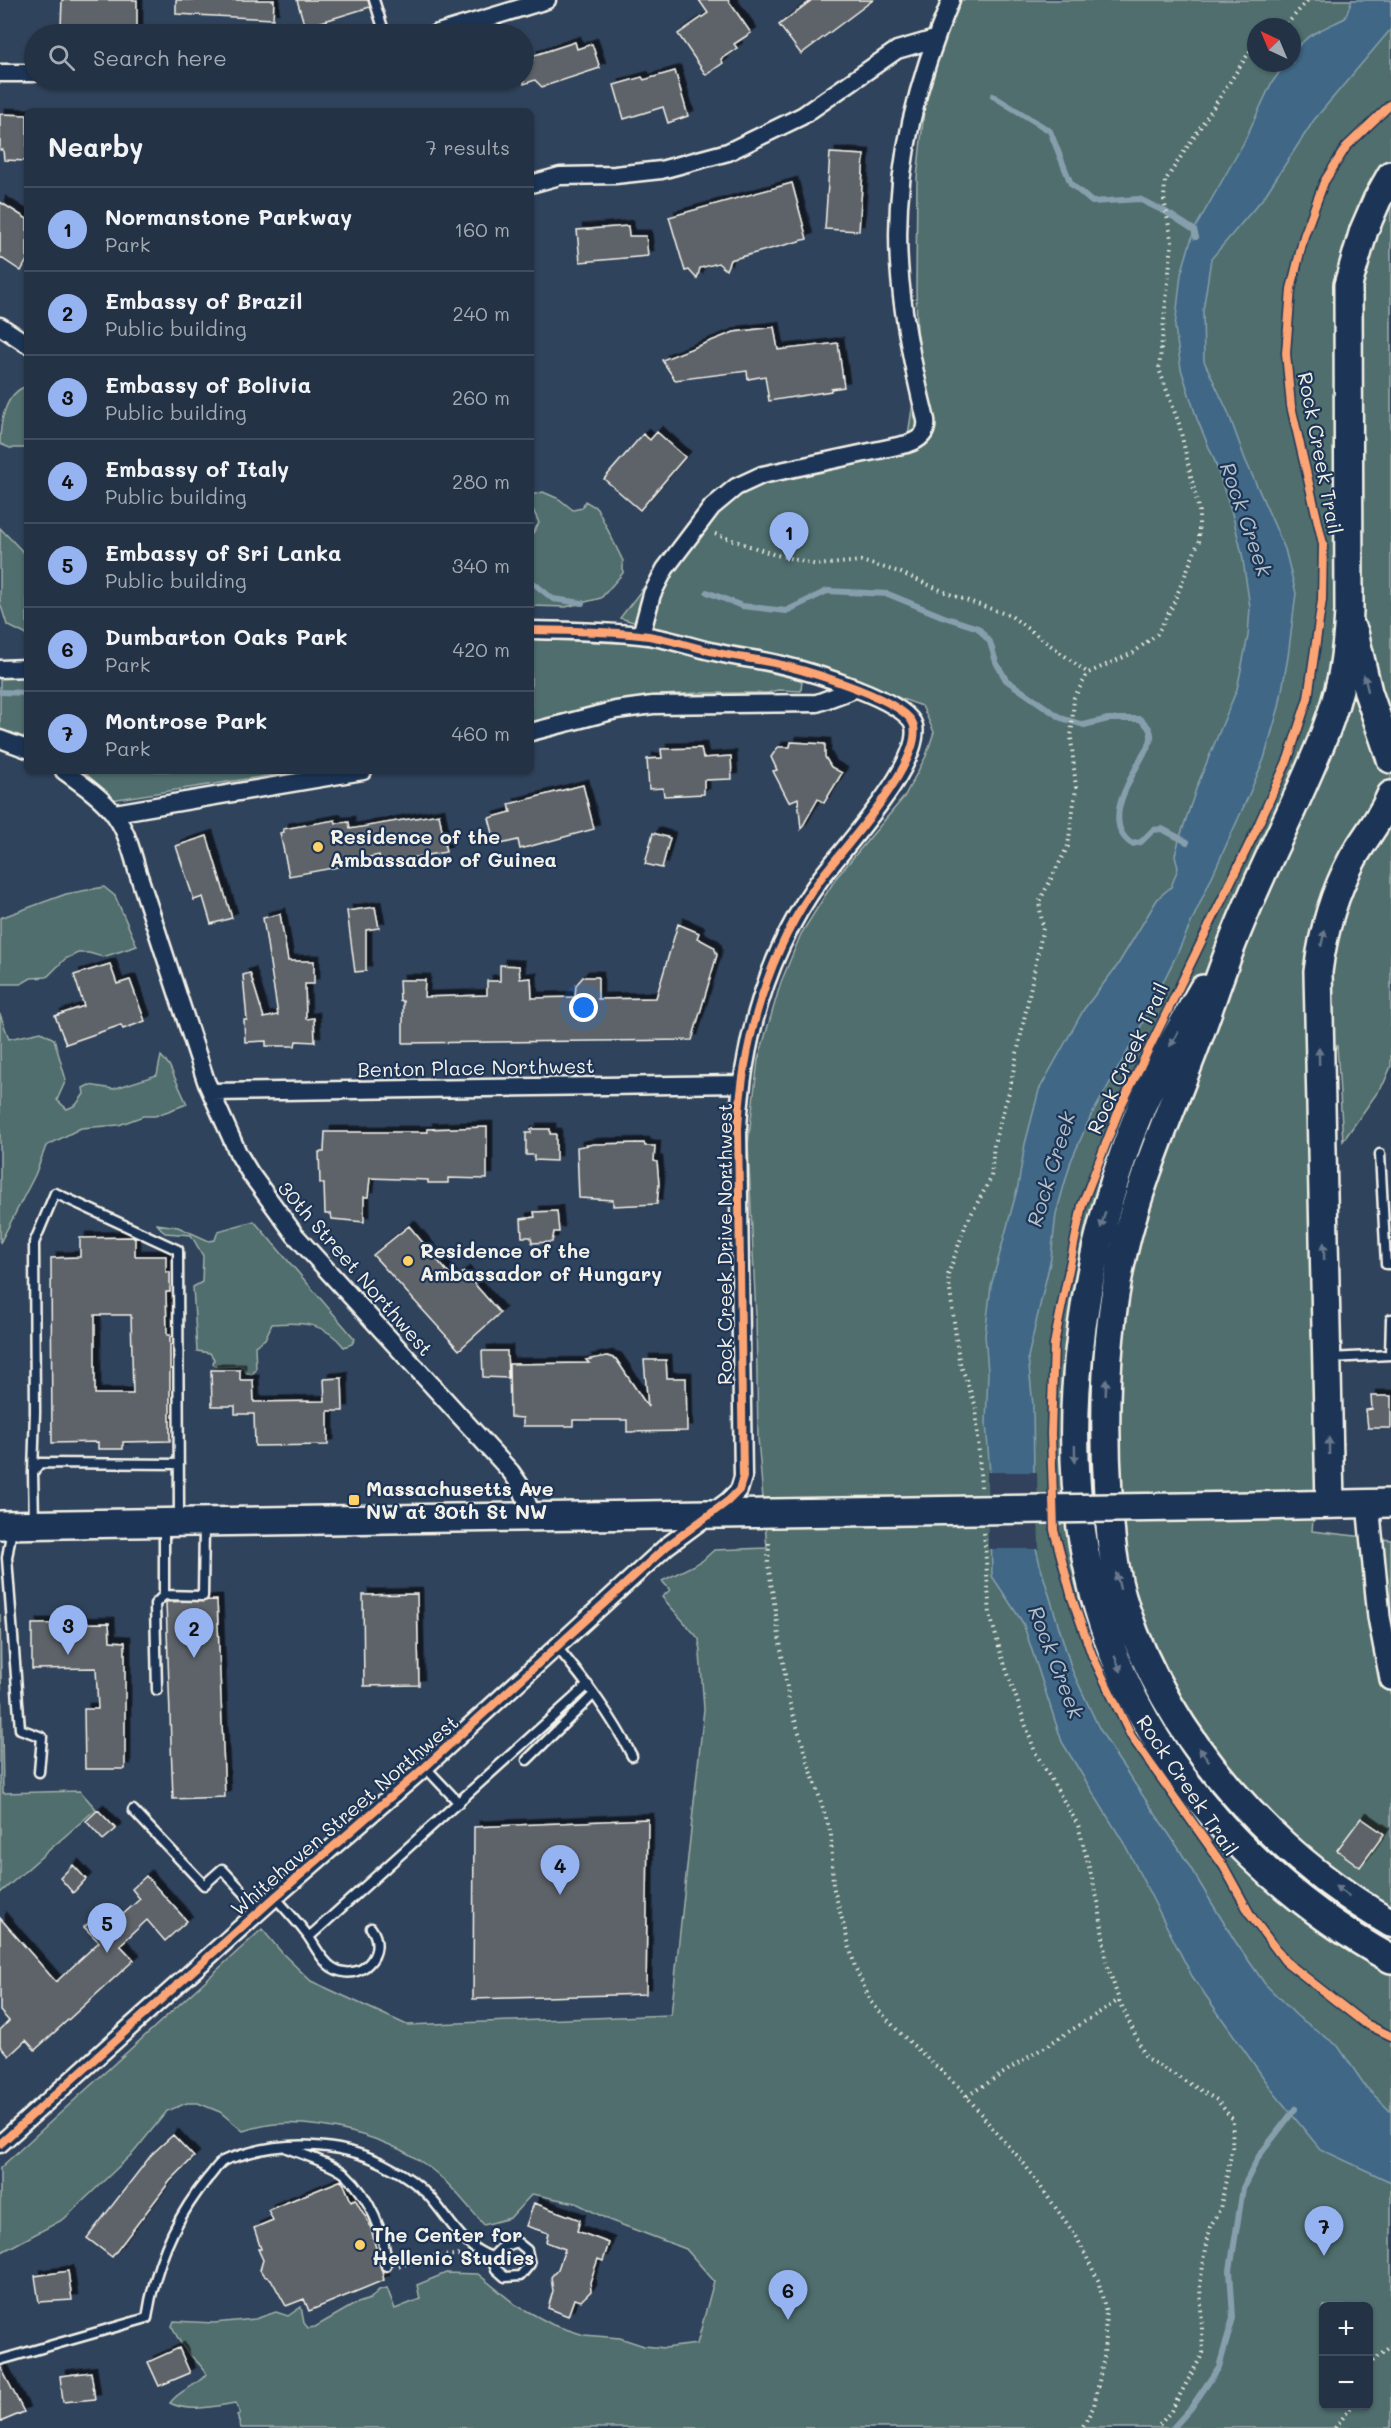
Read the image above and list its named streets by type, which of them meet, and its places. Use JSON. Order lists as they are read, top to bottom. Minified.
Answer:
{"streets":{"street":["Benton Place Northwest","Rock Creek Drive Northwest","30th Street Northwest","Whitehaven Street Northwest"],"cycle path":["Rock Creek Trail"]},"crossings":[["Benton Place Northwest","Rock Creek Drive Northwest"],["Benton Place Northwest","30th Street Northwest"],["Rock Creek Drive Northwest","Whitehaven Street Northwest"]],"water":["Rock Creek"],"places":{"other":["Residence of the Ambassador of Guinea","Residence of the Ambassador of Hungary","The Center for Hellenic Studies"],"transit":["Massachusetts Ave NW at 30th St NW"]},"north":"top left","page":{"search":"Search here","heading":["Nearby","7 results"],"list":[{"mark":"1","name":"Normanstone Parkway","note":"Park","value":"160 m"},{"mark":"2","name":"Embassy of Brazil","note":"Public building","value":"240 m"},{"mark":"3","name":"Embassy of Bolivia","note":"Public building","value":"260 m"},{"mark":"4","name":"Embassy of Italy","note":"Public building","value":"280 m"},{"mark":"5","name":"Embassy of Sri Lanka","note":"Public building","value":"340 m"},{"mark":"6","name":"Dumbarton Oaks Park","note":"Park","value":"420 m"},{"mark":"7","name":"Montrose Park","note":"Park","value":"460 m"}],"pins":["1","3","2","4","5","7","6"],"map_buttons":["+","−"]}}
